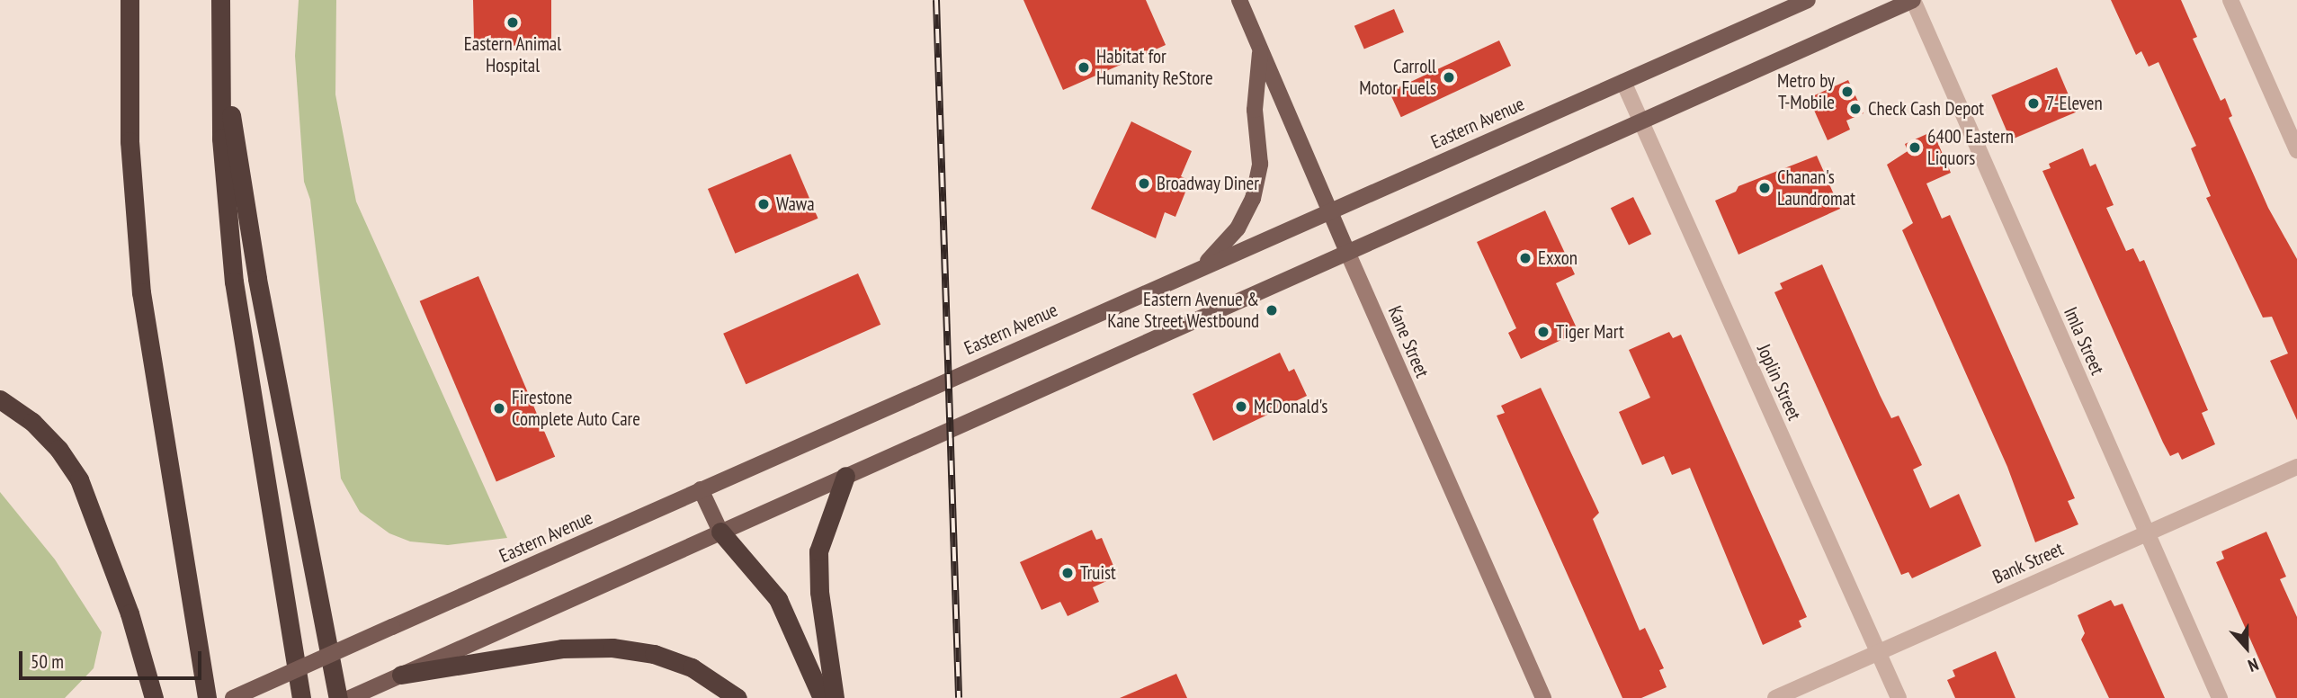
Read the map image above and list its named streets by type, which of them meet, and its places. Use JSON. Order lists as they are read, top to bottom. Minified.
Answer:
{"streets":{"main road":["Eastern Avenue","Kane Street"],"street":["Imla Street","Joplin Street","Bank Street"]},"crossings":[["Eastern Avenue","Kane Street"],["Eastern Avenue","Joplin Street"],["Imla Street","Bank Street"],["Joplin Street","Bank Street"]],"places":["Eastern Animal Hospital","Habitat for Humanity ReStore","Carroll Motor Fuels","Metro by T-Mobile","7-Eleven","Check Cash Depot","6400 Eastern Liquors","Broadway Diner","Chanan's Laundromat","Wawa","Exxon","Eastern Avenue & Kane Street Westbound","Tiger Mart","McDonald's","Firestone Complete Auto Care","Truist"],"scale_bar":"50 m","north":"bottom"}
